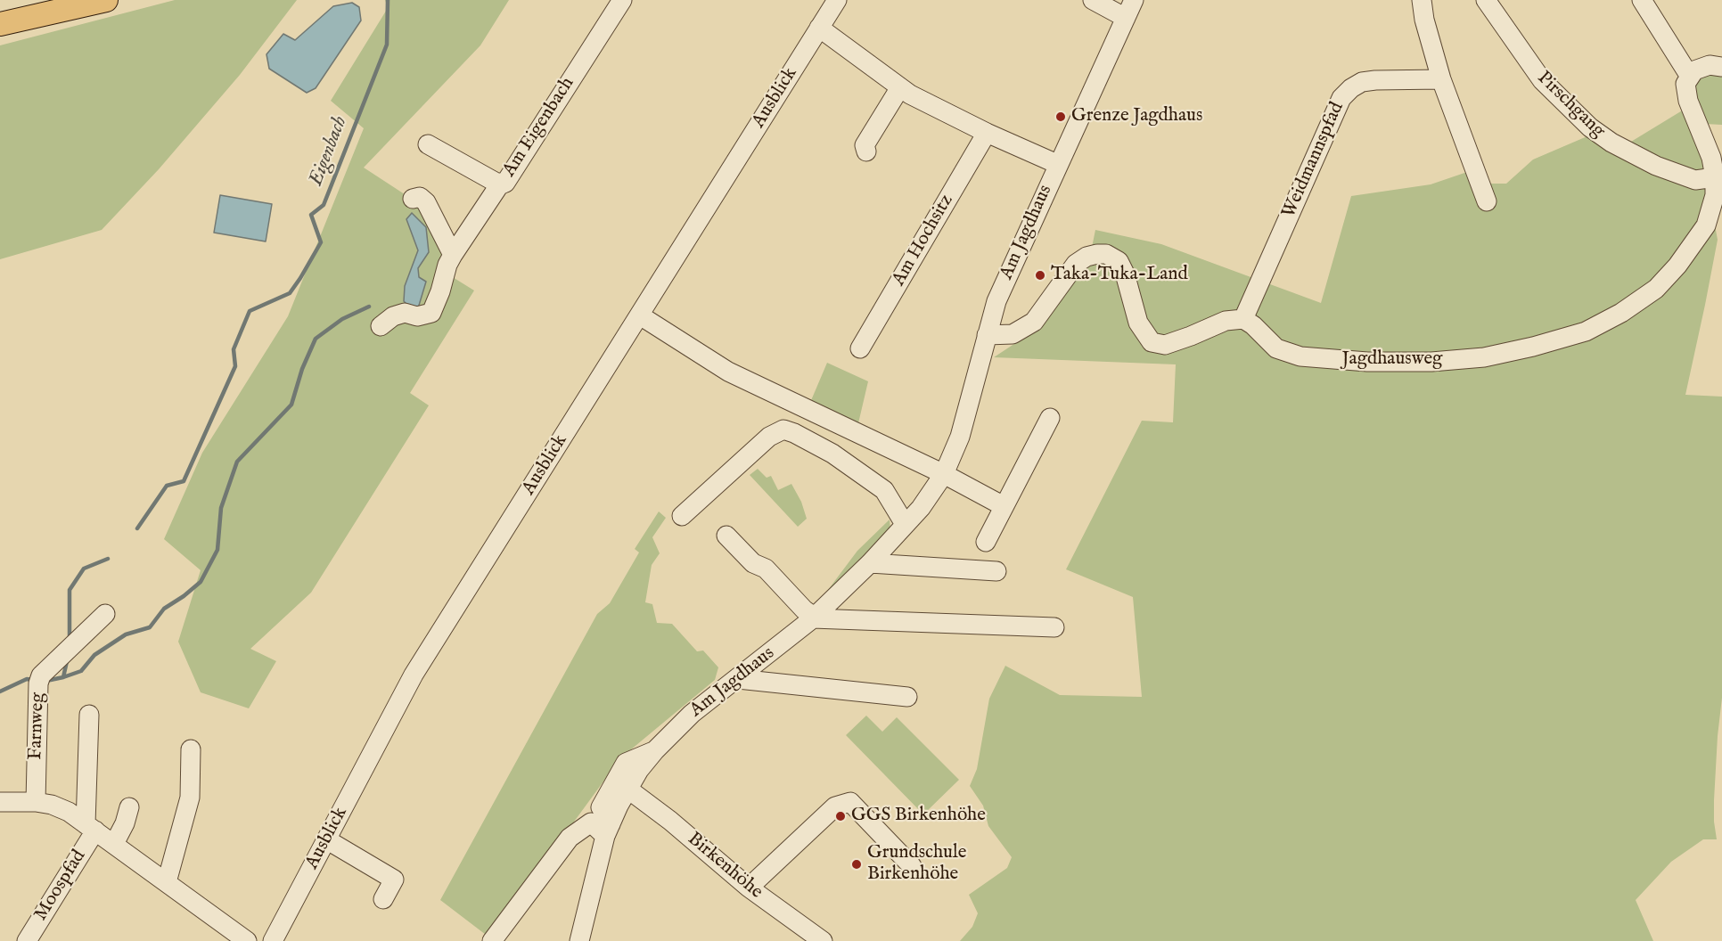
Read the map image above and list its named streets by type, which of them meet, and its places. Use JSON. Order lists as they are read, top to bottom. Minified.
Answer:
{"streets":{"street":["Ausblick","Pirschgang","Am Eigenbach","Weidmannspfad","Am Jagdhaus","Am Hochsitz","Jagdhausweg","Farnweg","Birkenhöhe","Moospfad"]},"crossings":[["Pirschgang","Jagdhausweg"],["Weidmannspfad","Jagdhausweg"],["Am Jagdhaus","Birkenhöhe"]],"water":["Eigenbach"],"places":["Grenze Jagdhaus","Taka-Tuka-Land","GGS Birkenhöhe","Grundschule Birkenhöhe"]}
